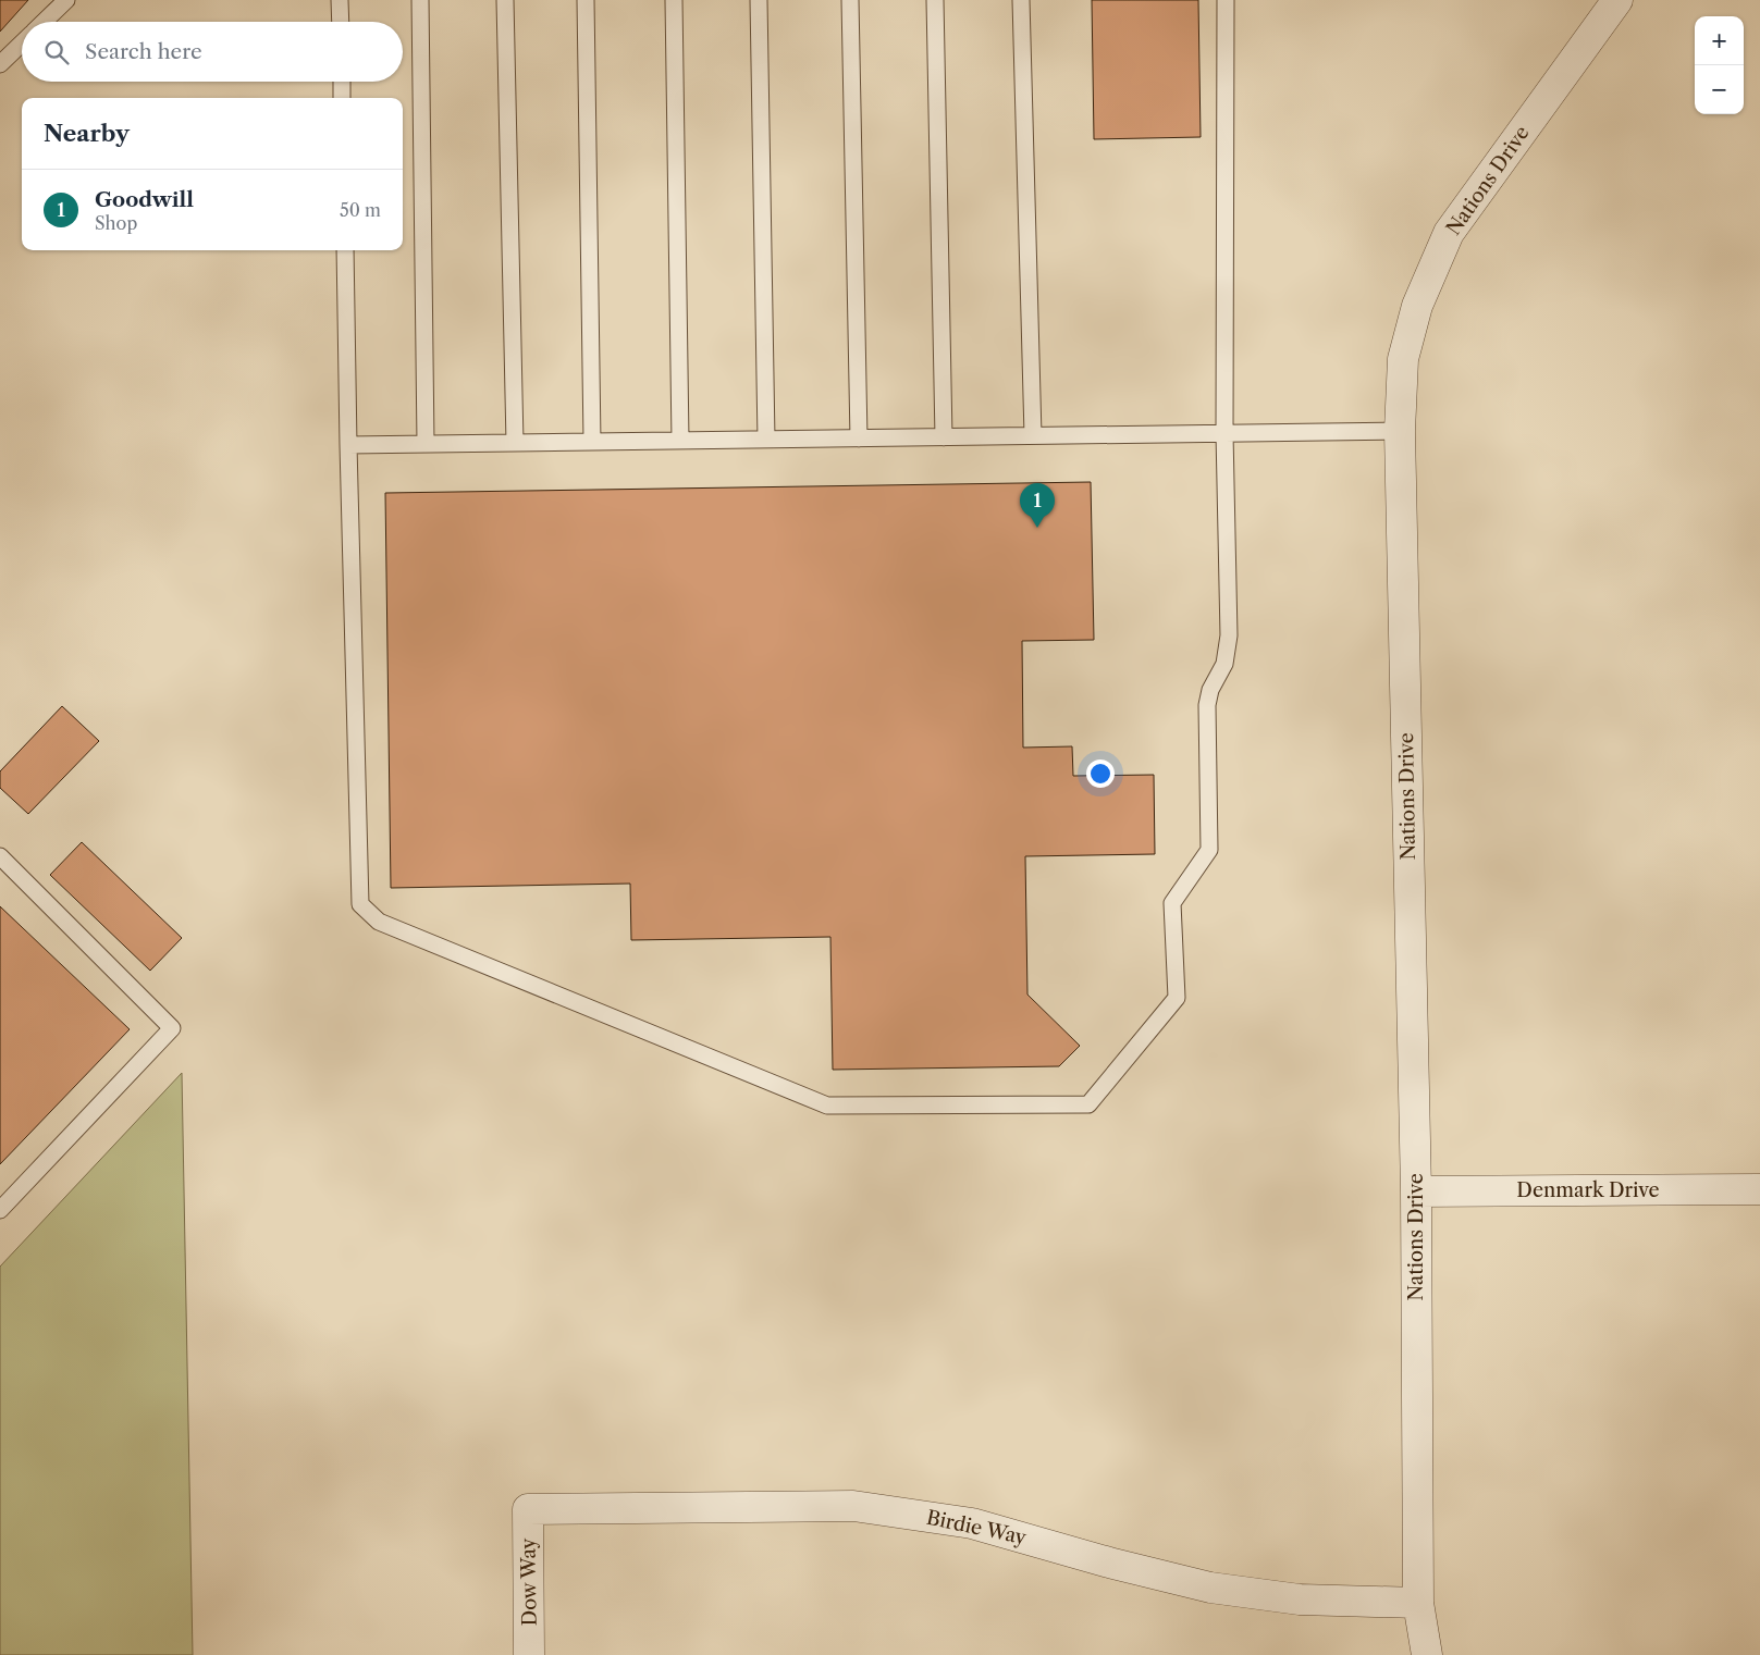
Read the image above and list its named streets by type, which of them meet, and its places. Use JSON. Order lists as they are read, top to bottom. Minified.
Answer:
{"streets":{"street":["Nations Drive","Denmark Drive","Birdie Way","Dow Way"]},"crossings":[["Nations Drive","Denmark Drive"],["Nations Drive","Birdie Way"],["Birdie Way","Dow Way"]],"page":{"map_buttons":["+","−"],"search":"Search here","heading":"Nearby","list":[{"mark":"1","name":"Goodwill","note":"Shop","value":"50 m"}],"pins":"1"}}
